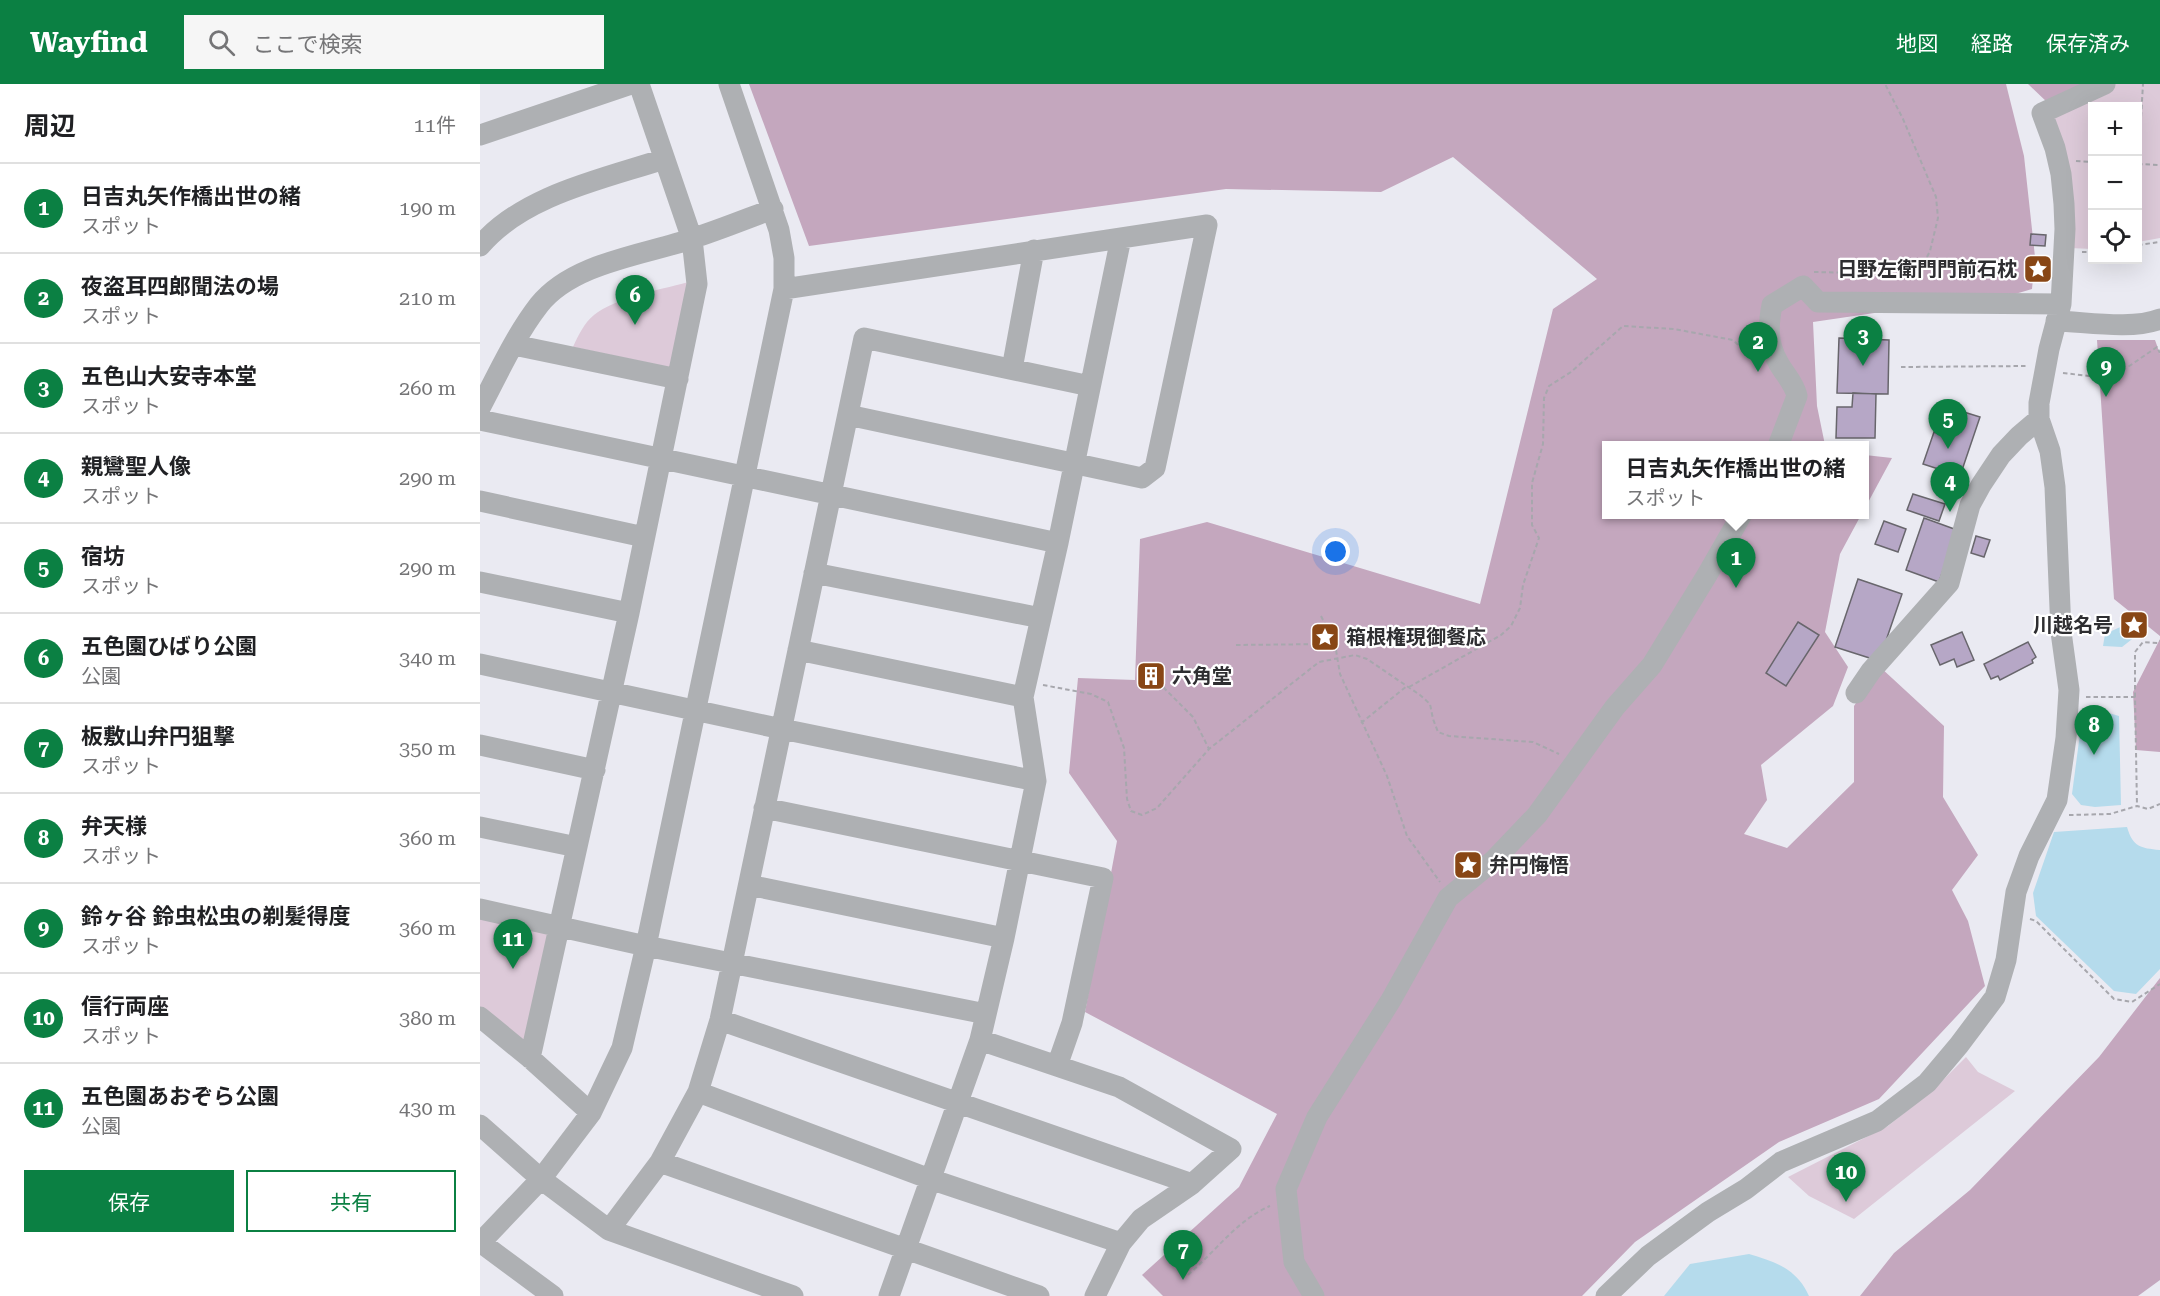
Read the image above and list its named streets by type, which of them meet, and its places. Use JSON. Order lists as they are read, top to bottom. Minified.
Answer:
{"places":{"place":["日野左衛門門前石枕","川越名号","箱根権現御餐応","弁円悔悟"],"building":["六角堂"]},"page":{"header":"Wayfind","search":"ここで検索","nav":["地図","経路","保存済み"],"heading":["周辺","11件"],"map_buttons":["+","−"],"list":[{"mark":"1","name":"日吉丸矢作橋出世の緒","note":"スポット","value":"190 m"},{"mark":"2","name":"夜盗耳四郎聞法の場","note":"スポット","value":"210 m"},{"mark":"3","name":"五色山大安寺本堂","note":"スポット","value":"260 m"},{"mark":"4","name":"親鸞聖人像","note":"スポット","value":"290 m"},{"mark":"5","name":"宿坊","note":"スポット","value":"290 m"},{"mark":"6","name":"五色園ひばり公園","note":"公園","value":"340 m"},{"mark":"7","name":"板敷山弁円狙撃","note":"スポット","value":"350 m"},{"mark":"8","name":"弁天様","note":"スポット","value":"360 m"},{"mark":"9","name":"鈴ヶ谷 鈴虫松虫の剃髪得度","note":"スポット","value":"360 m"},{"mark":"10","name":"信行両座","note":"スポット","value":"380 m"},{"mark":"11","name":"五色園あおぞら公園","note":"公園","value":"430 m"}],"pins":["6","3","2","9","5","4","1","8","11","10","7"],"popup":["日吉丸矢作橋出世の緒","スポット"],"buttons":["保存","共有"]}}
